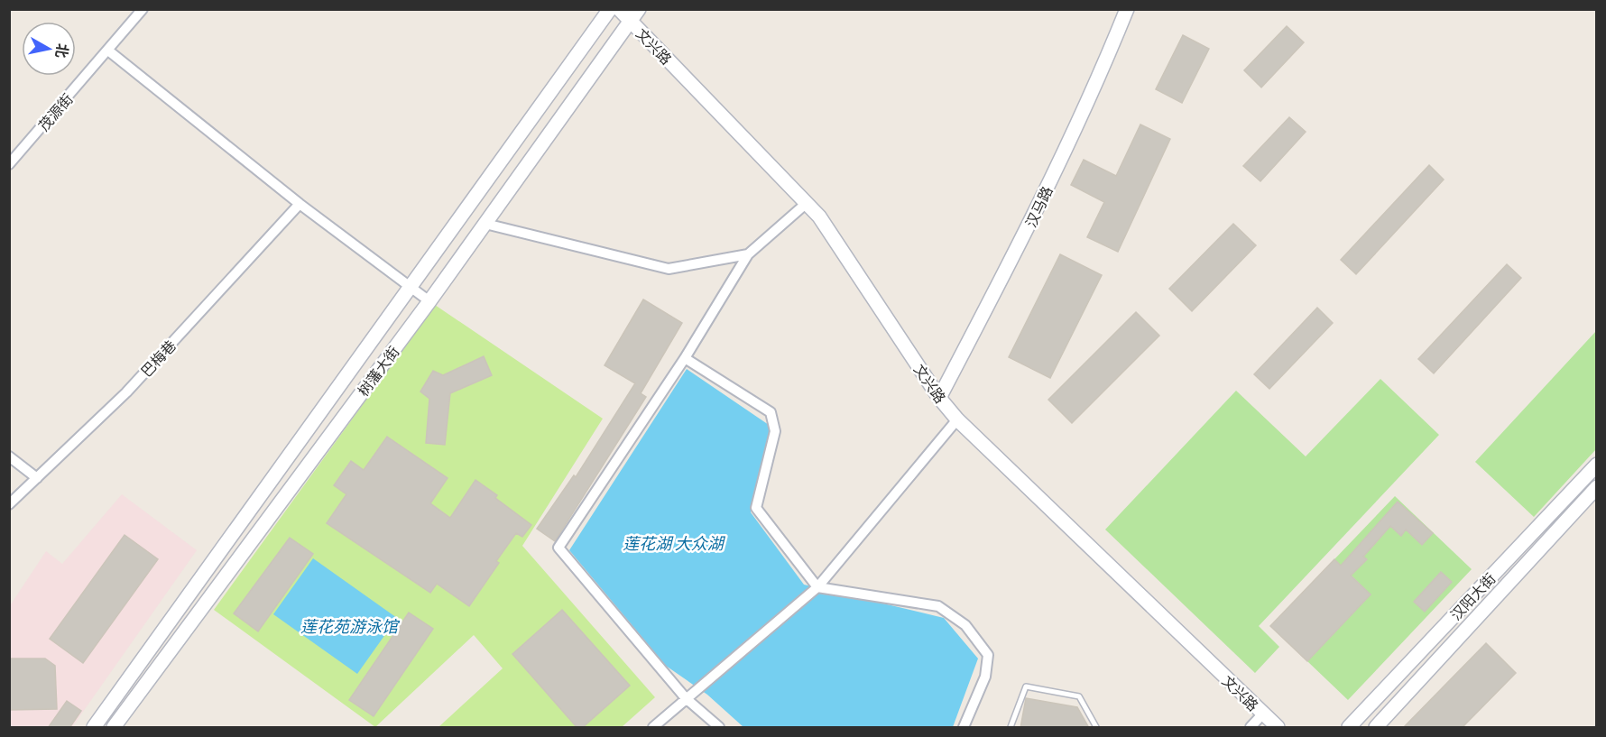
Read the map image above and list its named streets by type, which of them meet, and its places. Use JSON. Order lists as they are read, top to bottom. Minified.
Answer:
{"streets":{"street":["文兴路","茂源街","汉马路","巴梅巷","树藩大街","汉阳大街"]},"crossings":[["文兴路","汉马路"],["文兴路","树藩大街"]],"water":["莲花湖 大众湖","莲花苑游泳馆"],"north":"right"}
